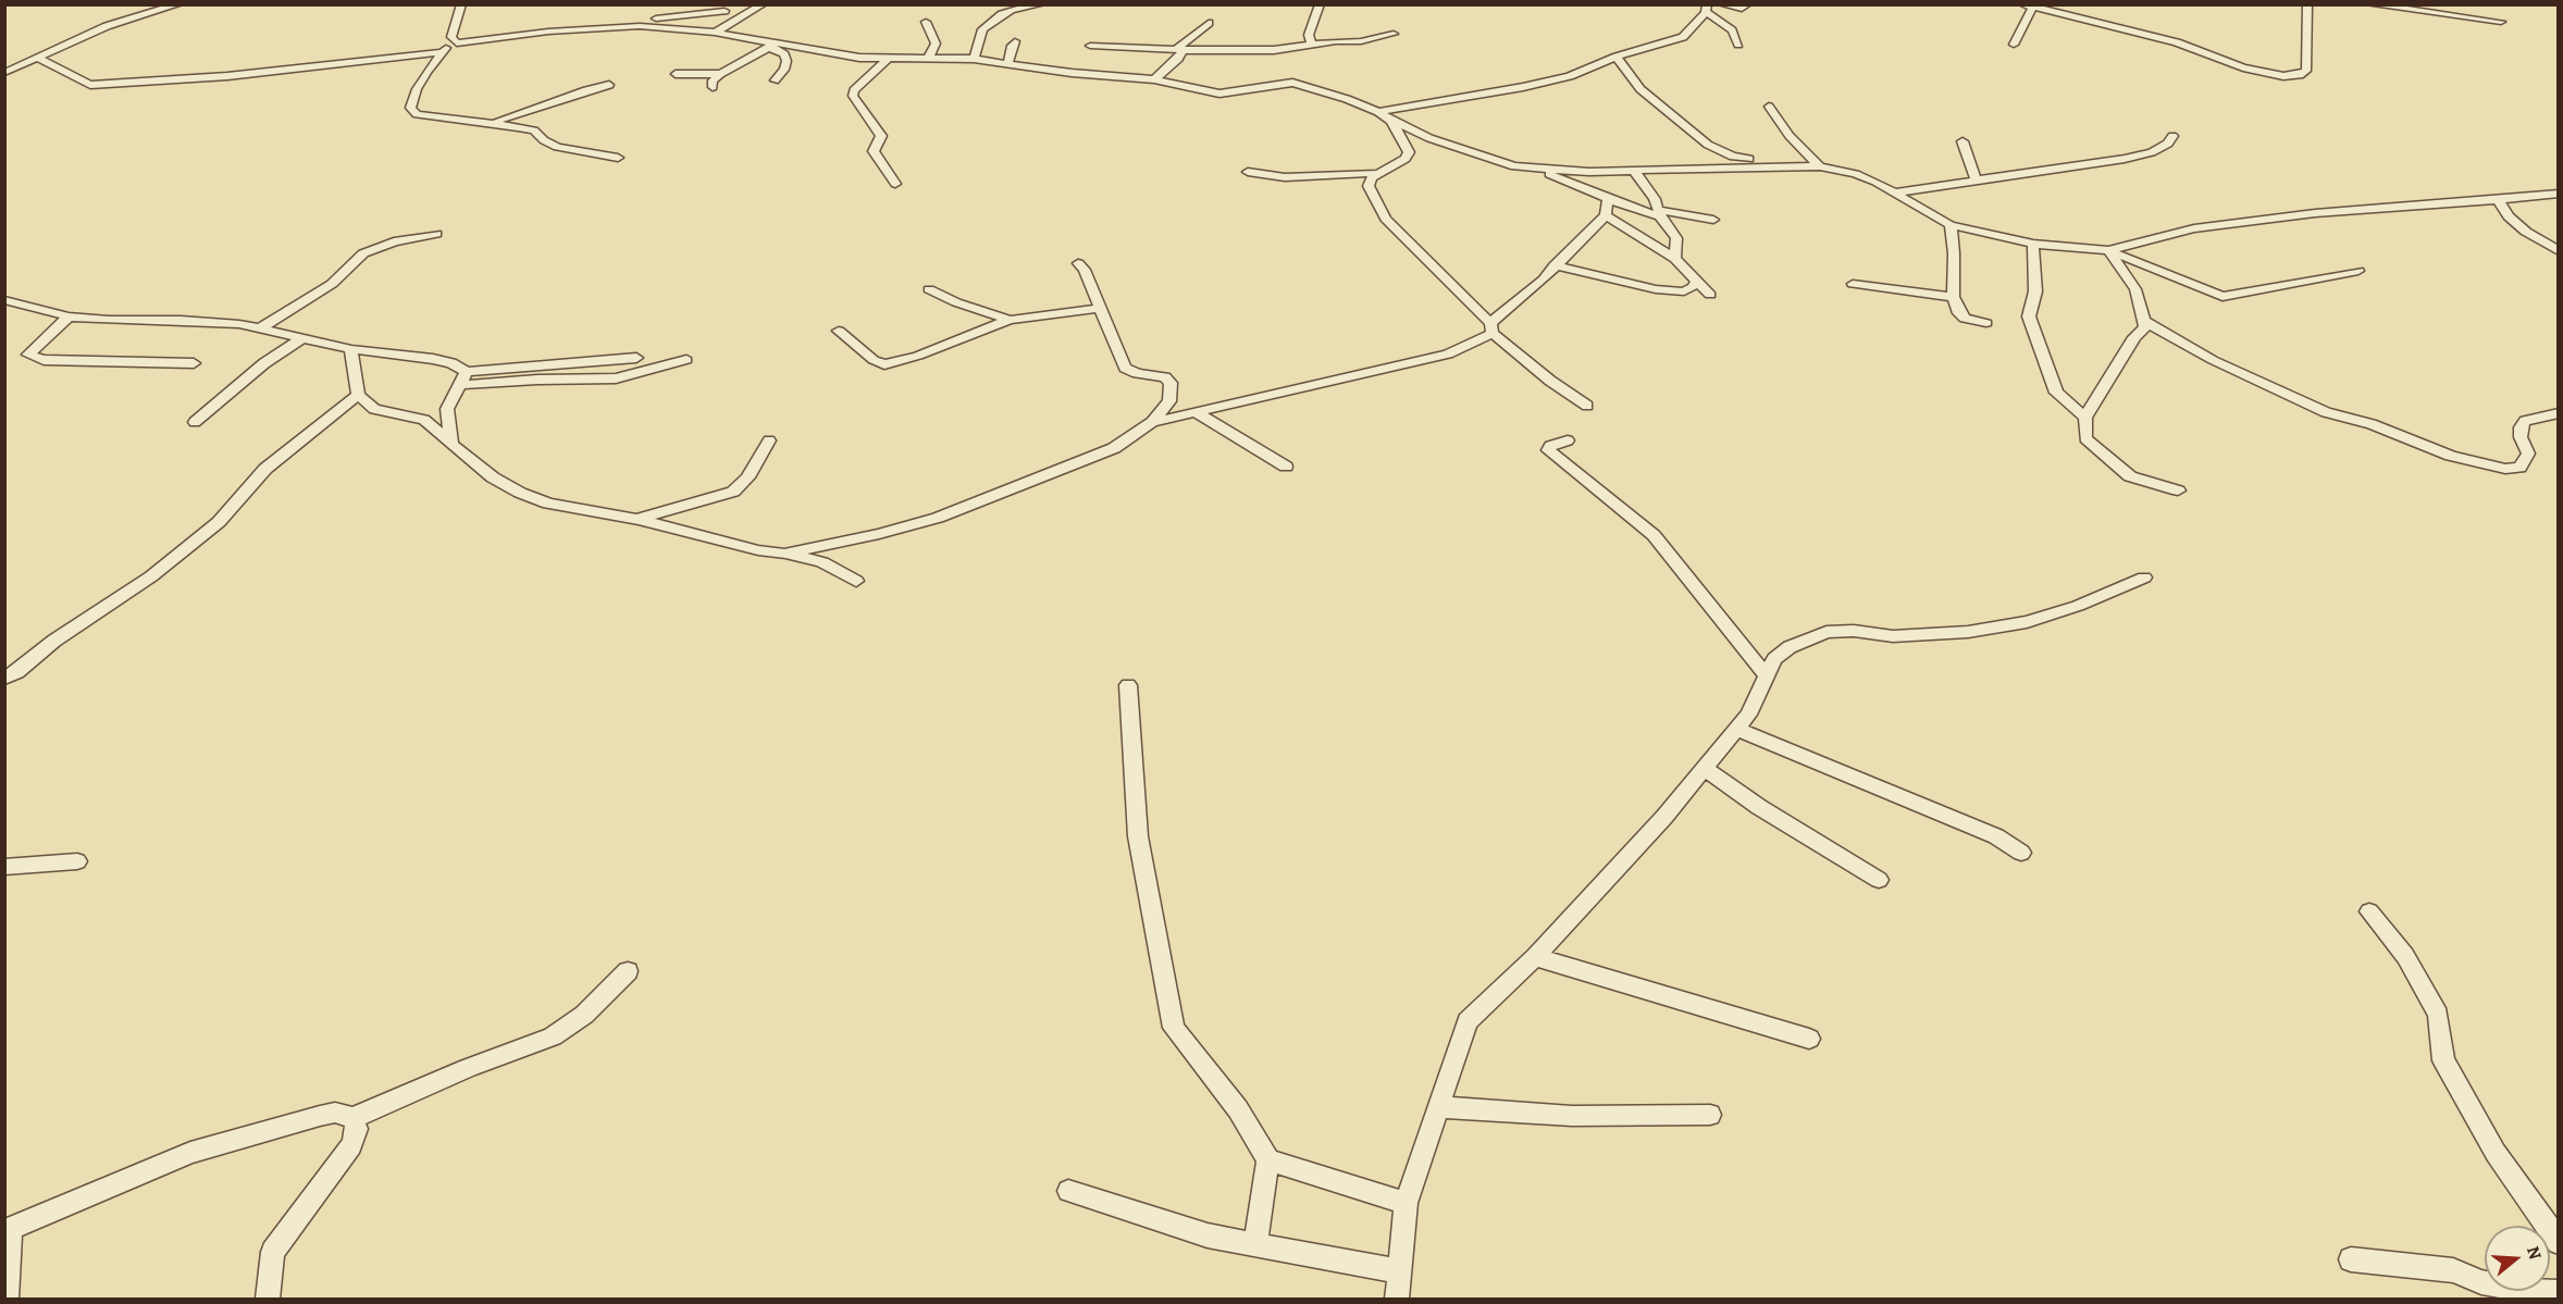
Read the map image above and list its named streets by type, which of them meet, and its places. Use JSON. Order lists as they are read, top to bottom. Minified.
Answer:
{"north":"right"}
